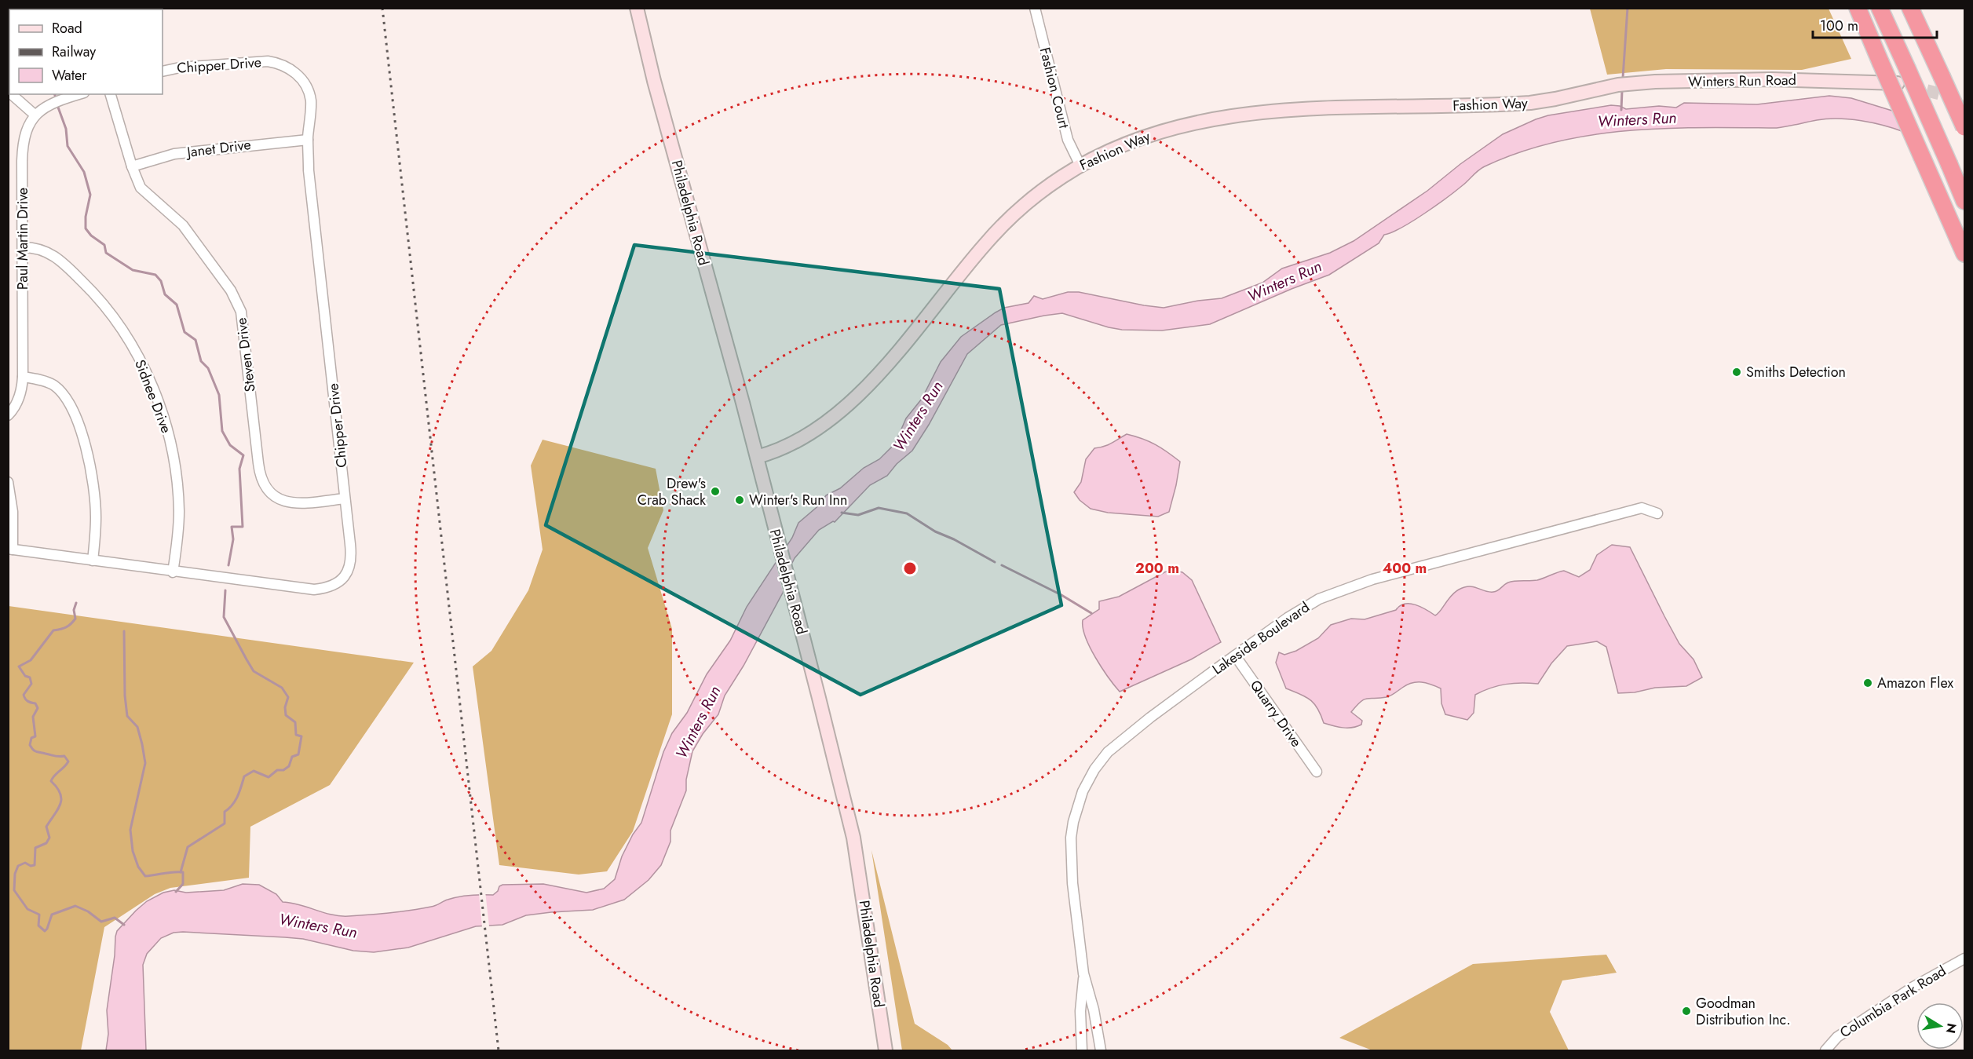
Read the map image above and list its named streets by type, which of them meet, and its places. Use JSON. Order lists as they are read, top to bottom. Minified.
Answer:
{"streets":{"street":["Chipper Drive","Winters Run Road","Fashion Court","Fashion Way","Janet Drive","Philadelphia Road","Paul Martin Drive","Steven Drive","Sidnee Drive","Lakeside Boulevard","Quarry Drive","Columbia Park Road"]},"crossings":[["Chipper Drive","Janet Drive"],["Chipper Drive","Steven Drive"],["Chipper Drive","Sidnee Drive"],["Winters Run Road","Fashion Way"],["Fashion Court","Fashion Way"],["Fashion Way","Philadelphia Road"],["Janet Drive","Steven Drive"],["Paul Martin Drive","Sidnee Drive"],["Lakeside Boulevard","Quarry Drive"]],"water":["Winters Run"],"places":["Smiths Detection","Drew's Crab Shack","Winter's Run Inn","Amazon Flex","Goodman Distribution Inc."],"legend":["Road","Railway","Water"],"scale_bar":"100 m","north":"right","rings":["200 m","400 m"]}
